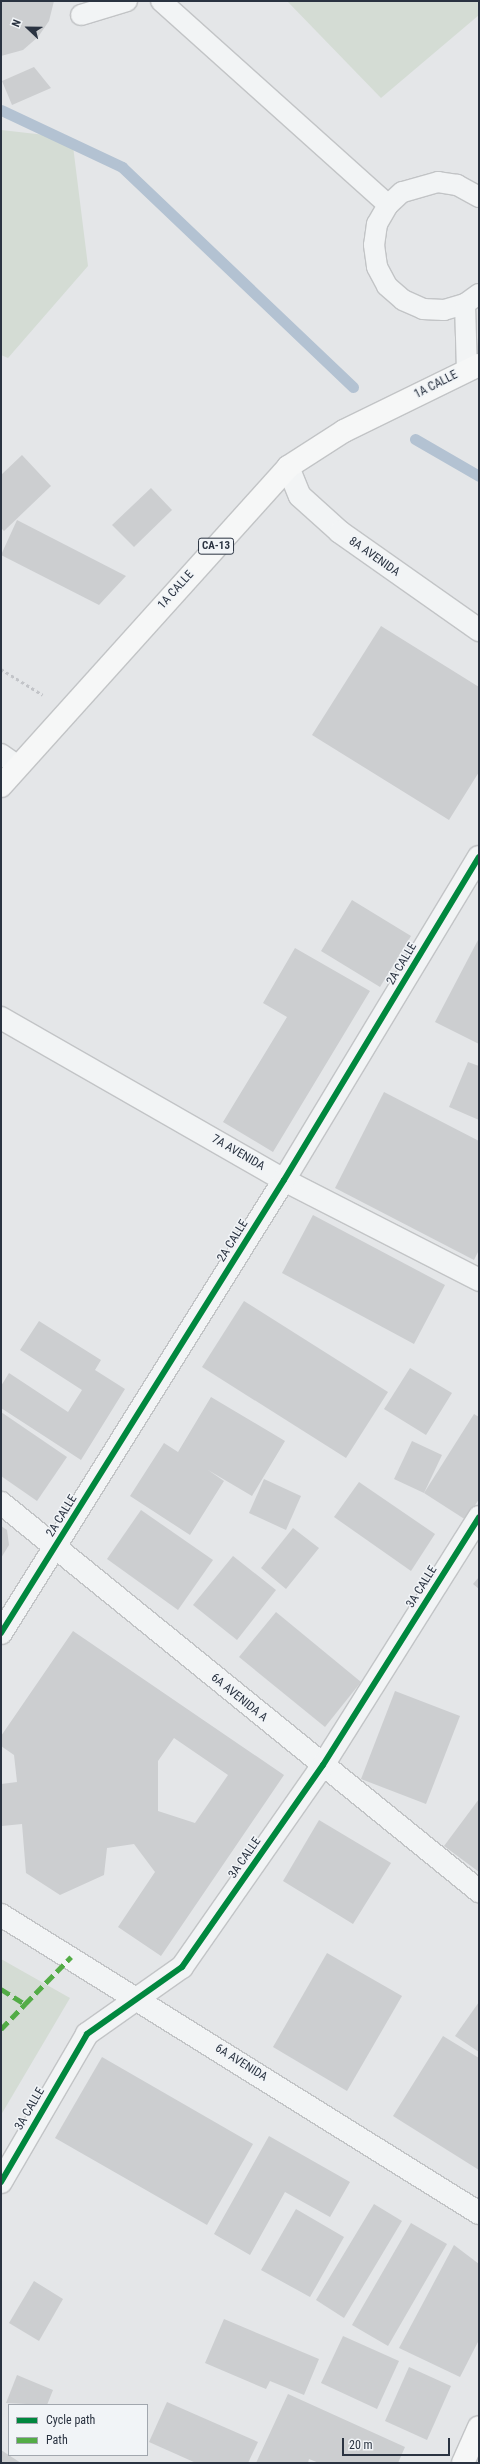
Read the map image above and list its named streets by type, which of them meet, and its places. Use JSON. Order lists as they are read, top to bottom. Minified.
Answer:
{"streets":{"main road":["1A CALLE","CA-13"],"street":["8A AVENIDA","2A CALLE","7A AVENIDA","3A CALLE","6A AVENIDA A","6A AVENIDA"]},"crossings":[["1A CALLE","8A AVENIDA"],["2A CALLE","7A AVENIDA"],["2A CALLE","6A AVENIDA A"],["3A CALLE","6A AVENIDA A"],["3A CALLE","6A AVENIDA"]],"legend":["Cycle path","Path"],"scale_bar":"20 m","north":"left"}
